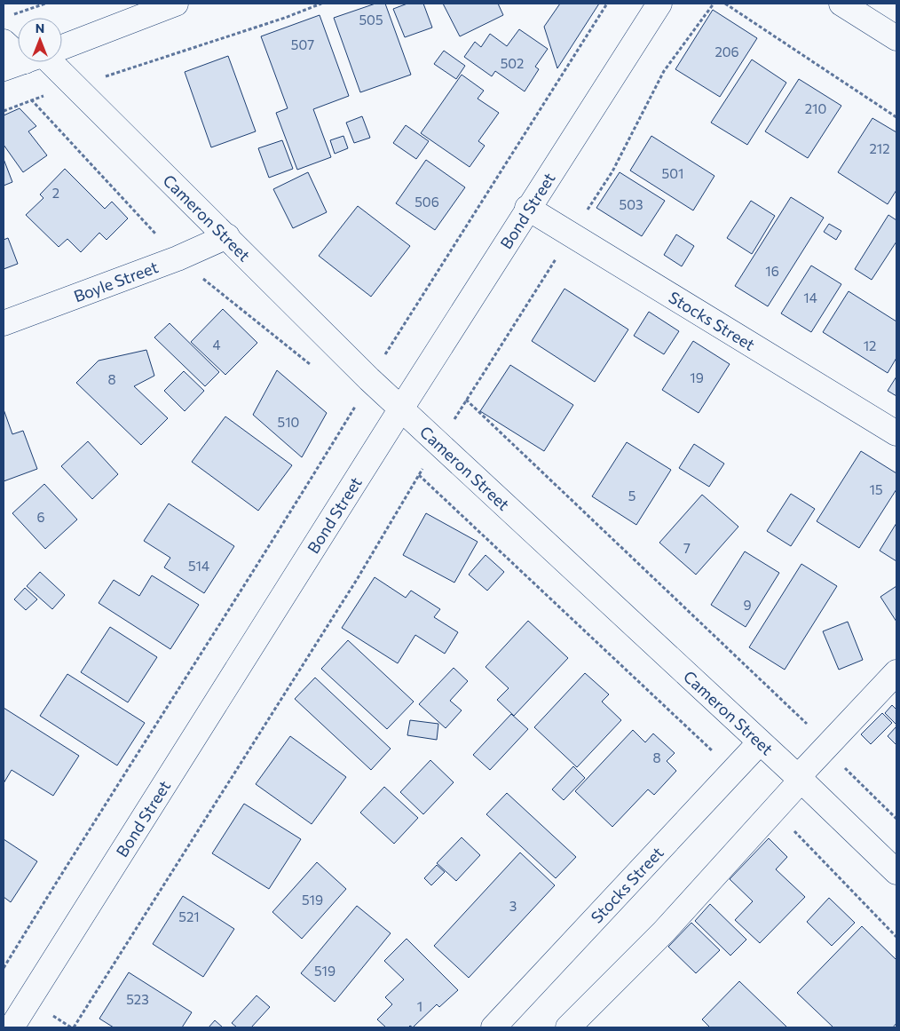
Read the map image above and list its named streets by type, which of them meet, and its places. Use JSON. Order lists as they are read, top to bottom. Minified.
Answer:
{"streets":{"street":["Bond Street","Cameron Street","Boyle Street","Stocks Street"]},"crossings":[["Bond Street","Cameron Street"],["Bond Street","Stocks Street"],["Cameron Street","Boyle Street"],["Cameron Street","Stocks Street"]],"house_numbers":["505","507","206","502","210","212","501","2","506","503","16","14","4","12","19","8","510","15","5","6","7","514","9","8","519","3","521","519","523","1"],"north":"top"}
